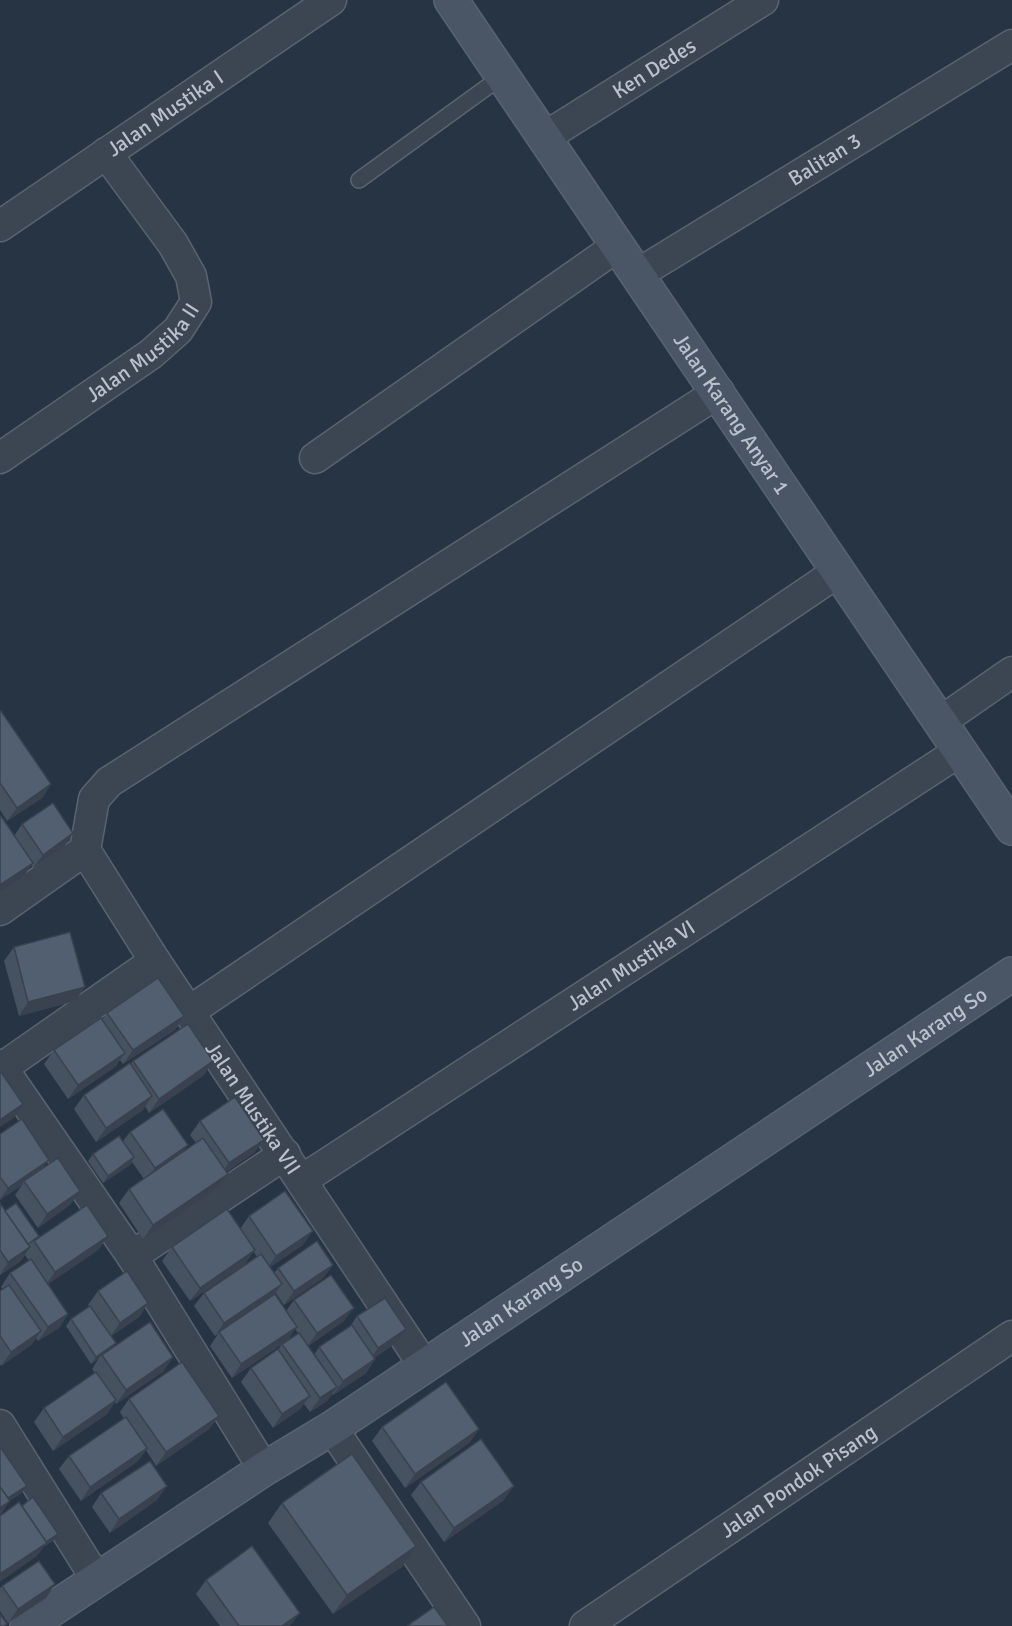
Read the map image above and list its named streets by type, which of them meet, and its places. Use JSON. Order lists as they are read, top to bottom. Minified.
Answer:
{"streets":{"street":["Ken Dedes","Jalan Mustika I","Balitan 3","Jalan Mustika II","Jalan Karang Anyar 1","Jalan Mustika VI","Jalan Karang So","Jalan Mustika VII","Jalan Pondok Pisang"]},"crossings":[["Ken Dedes","Jalan Karang Anyar 1"],["Jalan Mustika I","Jalan Mustika II"],["Balitan 3","Jalan Karang Anyar 1"],["Jalan Karang Anyar 1","Jalan Mustika VI"],["Jalan Mustika VI","Jalan Mustika VII"],["Jalan Karang So","Jalan Mustika VII"]]}
